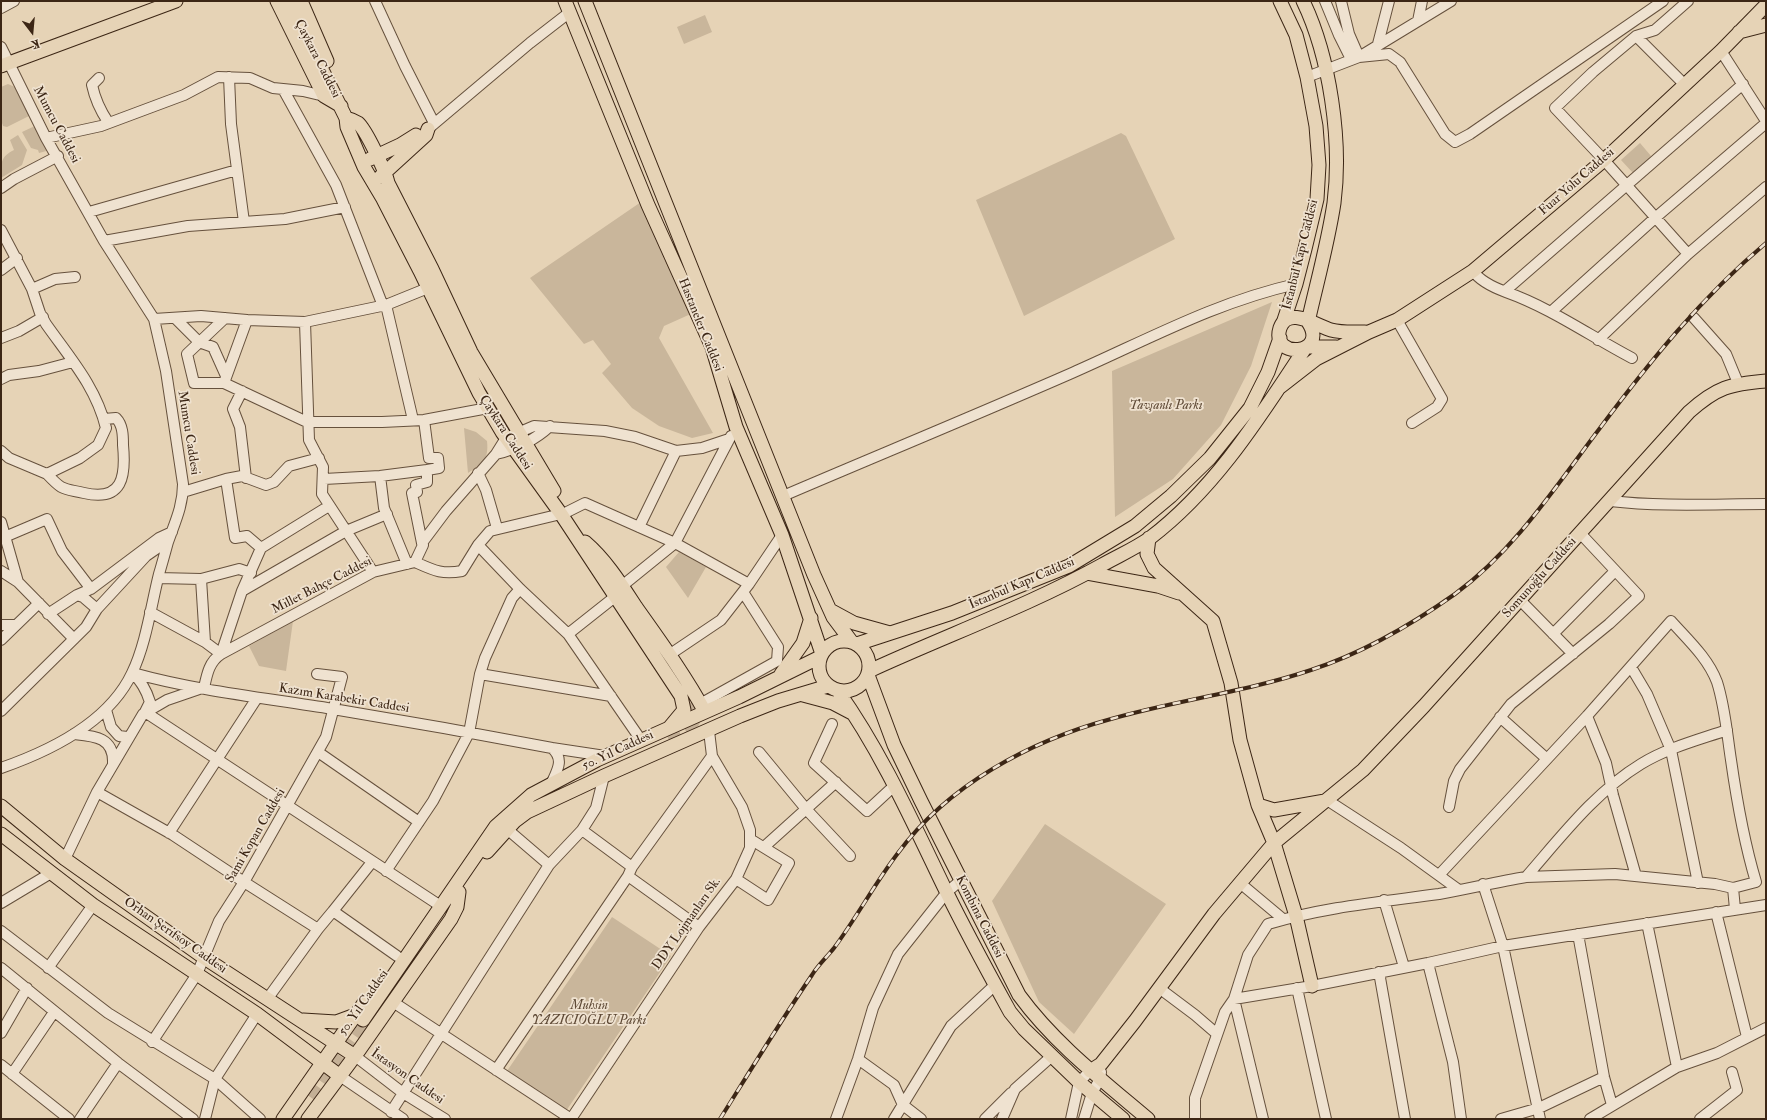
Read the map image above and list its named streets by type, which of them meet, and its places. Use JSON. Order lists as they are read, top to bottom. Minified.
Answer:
{"streets":{"main road":["Çaykara Caddesi","Fuar Yolu Caddesi","İstanbul Kapı Caddesi","Hastaneler Caddesi","Somunoğlu Caddesi","50. Yıl Caddesi","Kombina Caddesi","Orhan Şerifsoy Caddesi"],"street":["Mumcu Caddesi","Millet Bahçe Caddesi","Kazım Karabekir Caddesi","Sami Kopan Caddesi","DDY Lojmanları Sk.","İstasyon Caddesi"]},"crossings":[["Çaykara Caddesi","50. Yıl Caddesi"],["Mumcu Caddesi","Kazım Karabekir Caddesi"],["İstanbul Kapı Caddesi","Hastaneler Caddesi"],["İstanbul Kapı Caddesi","50. Yıl Caddesi"],["İstanbul Kapı Caddesi","Kombina Caddesi"],["Hastaneler Caddesi","50. Yıl Caddesi"],["Hastaneler Caddesi","Kombina Caddesi"],["Somunoğlu Caddesi","Kombina Caddesi"],["Millet Bahçe Caddesi","Kazım Karabekir Caddesi"],["Kazım Karabekir Caddesi","50. Yıl Caddesi"],["Kazım Karabekir Caddesi","Sami Kopan Caddesi"],["50. Yıl Caddesi","Kombina Caddesi"],["50. Yıl Caddesi","DDY Lojmanları Sk."],["50. Yıl Caddesi","Orhan Şerifsoy Caddesi"],["50. Yıl Caddesi","İstasyon Caddesi"],["Sami Kopan Caddesi","Orhan Şerifsoy Caddesi"],["Orhan Şerifsoy Caddesi","İstasyon Caddesi"]],"parks":["Tavşanlı Parkı","Muhsin YAZICIOĞLU Parkı"],"north":"bottom"}
